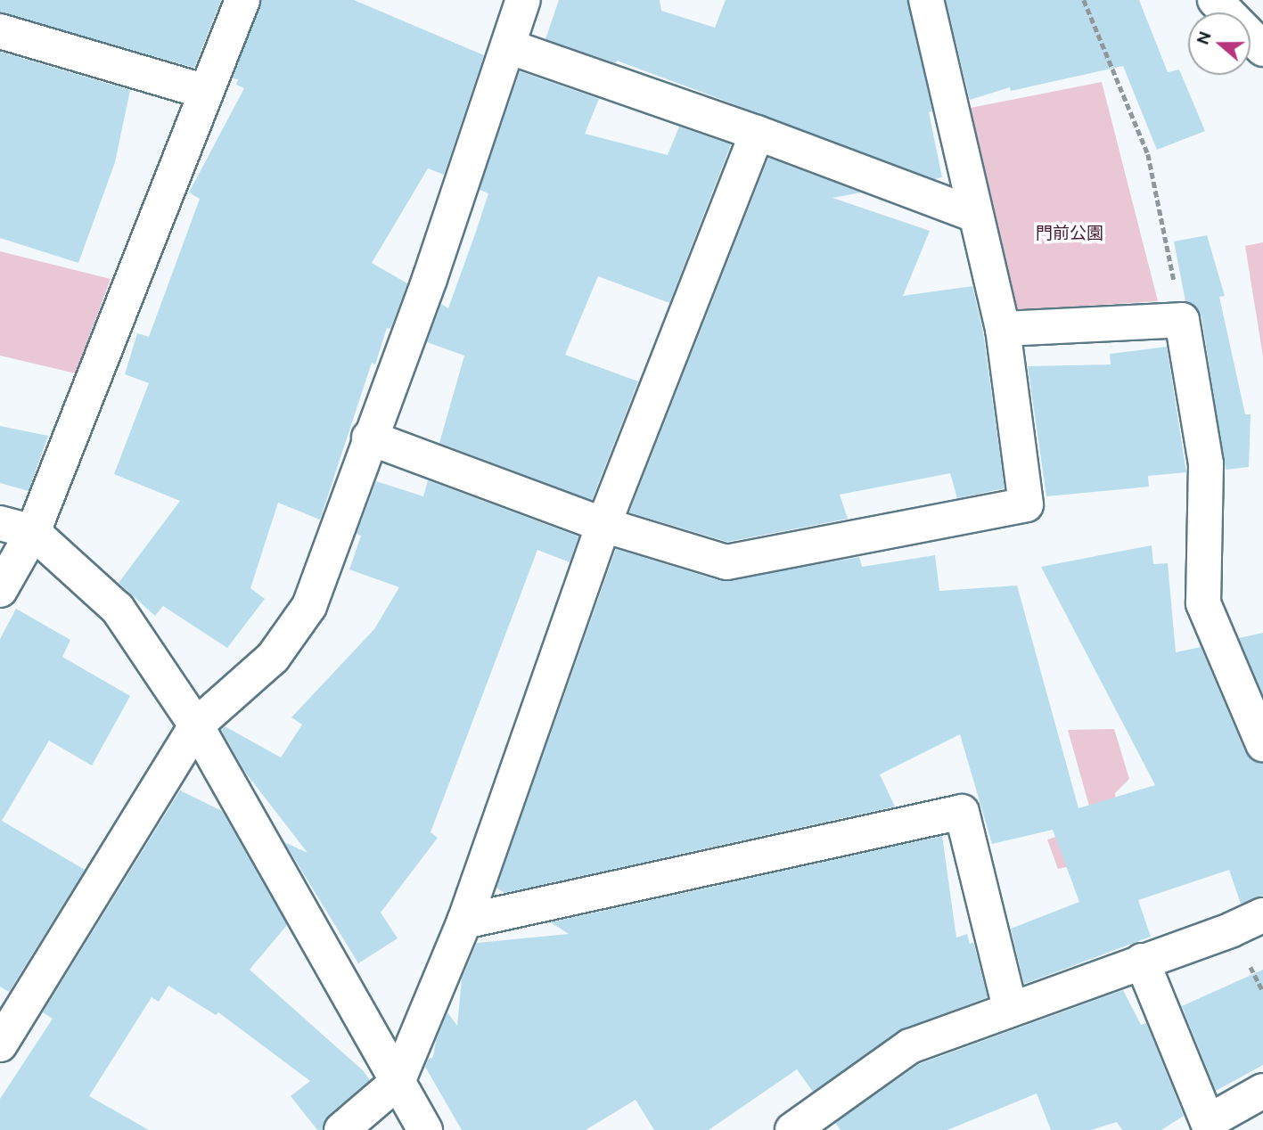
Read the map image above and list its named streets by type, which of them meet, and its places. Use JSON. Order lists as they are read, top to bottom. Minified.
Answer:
{"parks":["門前公園"],"north":"left"}
